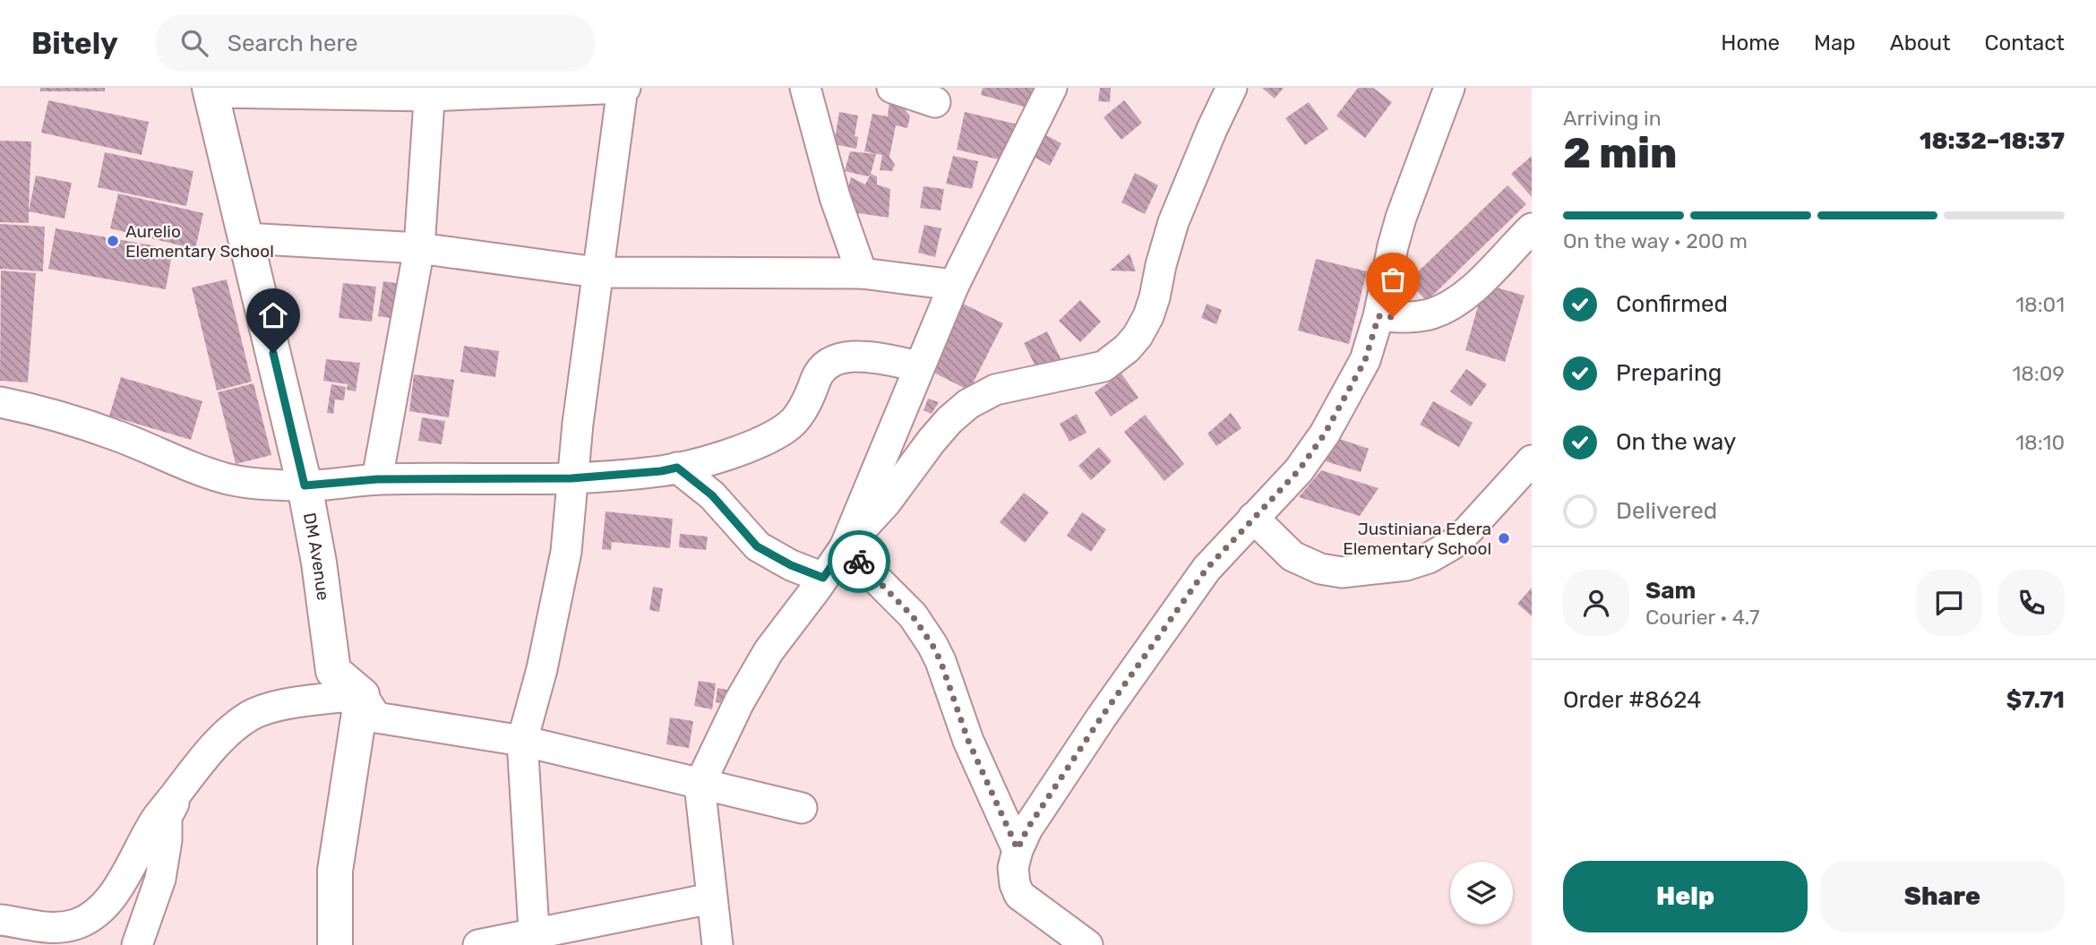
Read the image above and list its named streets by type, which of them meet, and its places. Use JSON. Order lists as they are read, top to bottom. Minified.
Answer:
{"streets":{"main road":["DM Avenue"]},"places":["Aurelio Elementary School","Justiniana Edera Elementary School"],"page":{"header":"Bitely","search":"Search here","nav":["Home","Map","About","Contact"],"heading":["2 min","Arriving in","18:32–18:37"],"panel":["Sam","Courier · 4.7","Order #8624","$7.71"],"bar":"On the way · 200 m","list":[["Confirmed","18:01"],["Preparing","18:09"],["On the way","18:10"],"Delivered"],"buttons":["Help","Share"]}}
